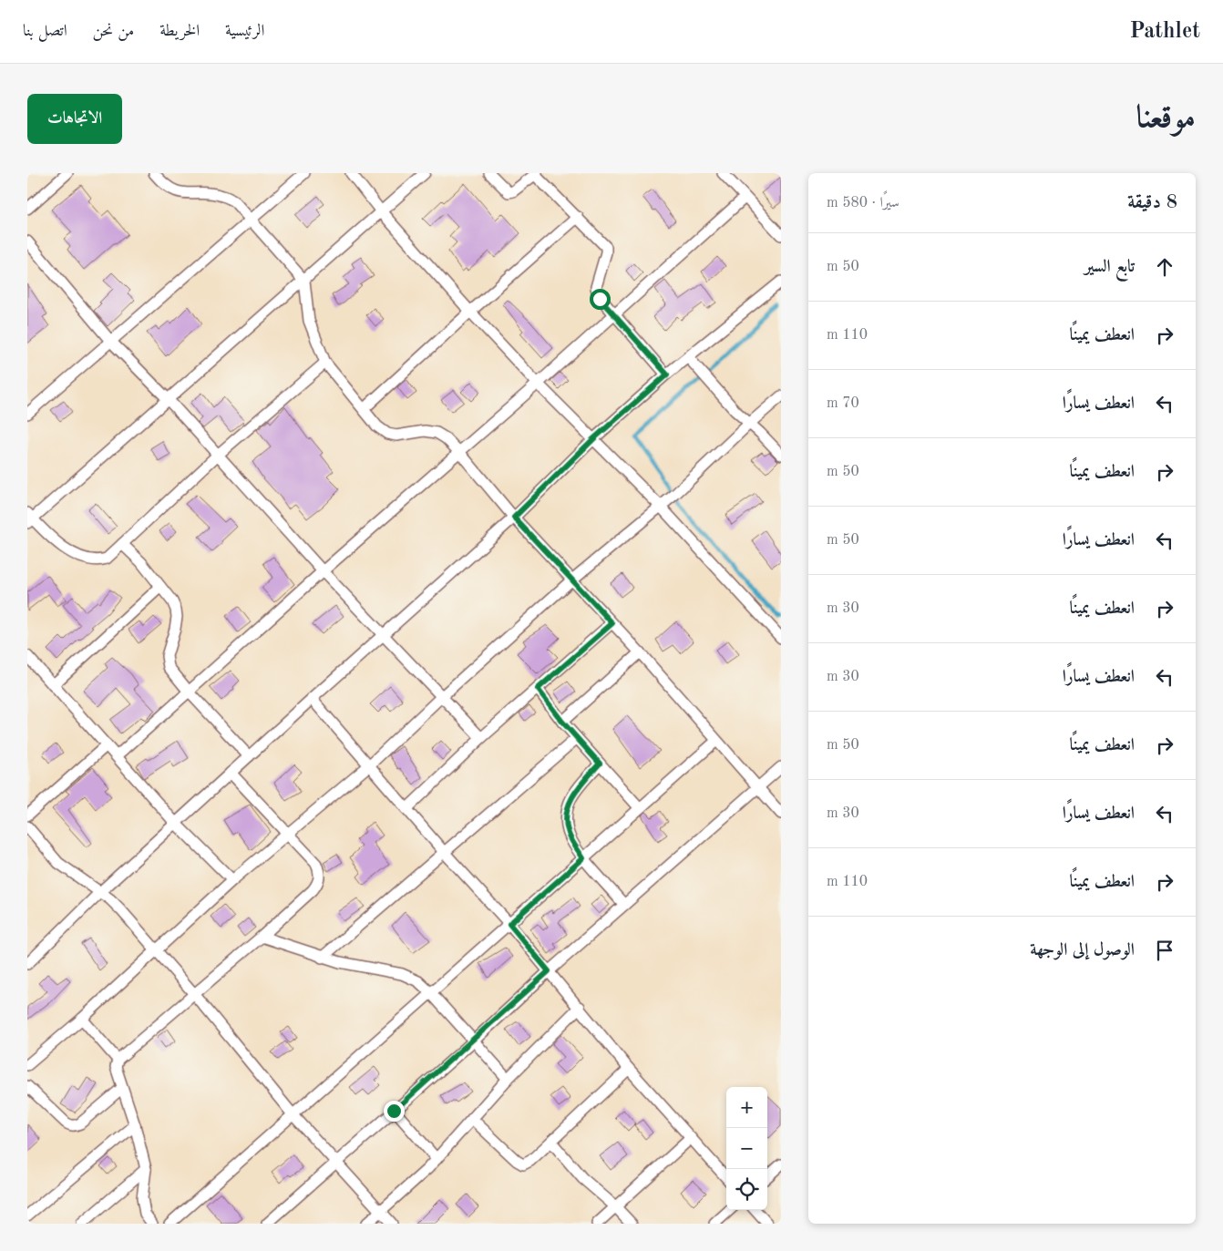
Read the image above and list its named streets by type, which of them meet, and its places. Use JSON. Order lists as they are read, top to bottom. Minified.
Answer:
{"page":{"header":"Pathlet","nav":["الرئيسية","الخريطة","من نحن","اتصل بنا"],"title":"موقعنا","buttons":"الاتجاهات","heading":["8 دقيقة","سيرًا · 580 m"],"list":[["تابع السير","50 m"],["انعطف يمينًا","110 m"],["انعطف يسارًا","70 m"],["انعطف يمينًا","50 m"],["انعطف يسارًا","50 m"],["انعطف يمينًا","30 m"],["انعطف يسارًا","30 m"],["انعطف يمينًا","50 m"],["انعطف يسارًا","30 m"],["انعطف يمينًا","110 m"],"الوصول إلى الوجهة"],"map_buttons":["+","−"]}}
